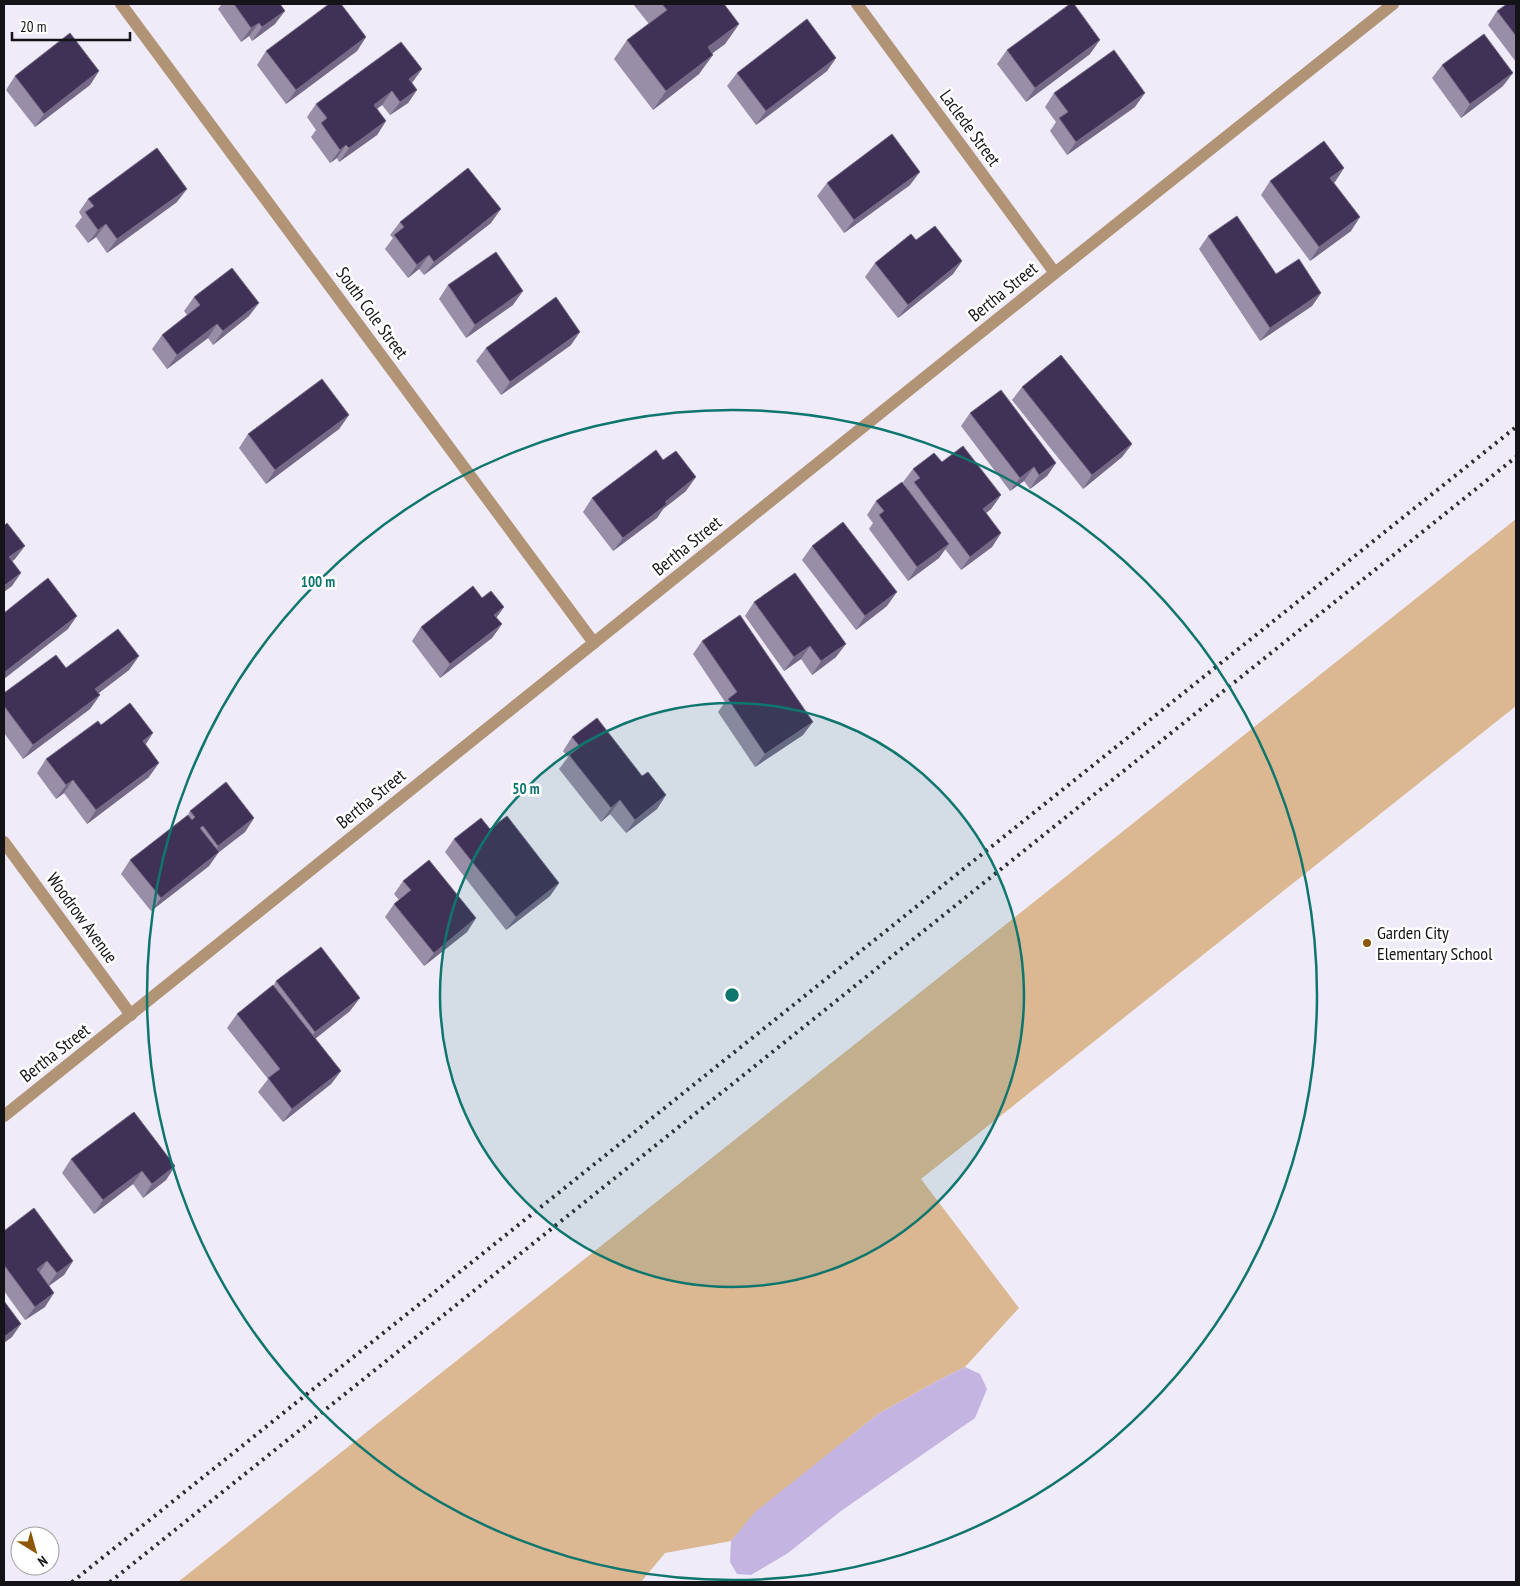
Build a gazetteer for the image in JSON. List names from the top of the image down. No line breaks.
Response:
{"streets":{"street":["Laclede Street","Bertha Street","South Cole Street","Woodrow Avenue"]},"crossings":[["Laclede Street","Bertha Street"],["Bertha Street","South Cole Street"],["Bertha Street","Woodrow Avenue"]],"places":["Garden City Elementary School"],"scale_bar":"20 m","north":"bottom right","rings":["100 m","50 m"]}
